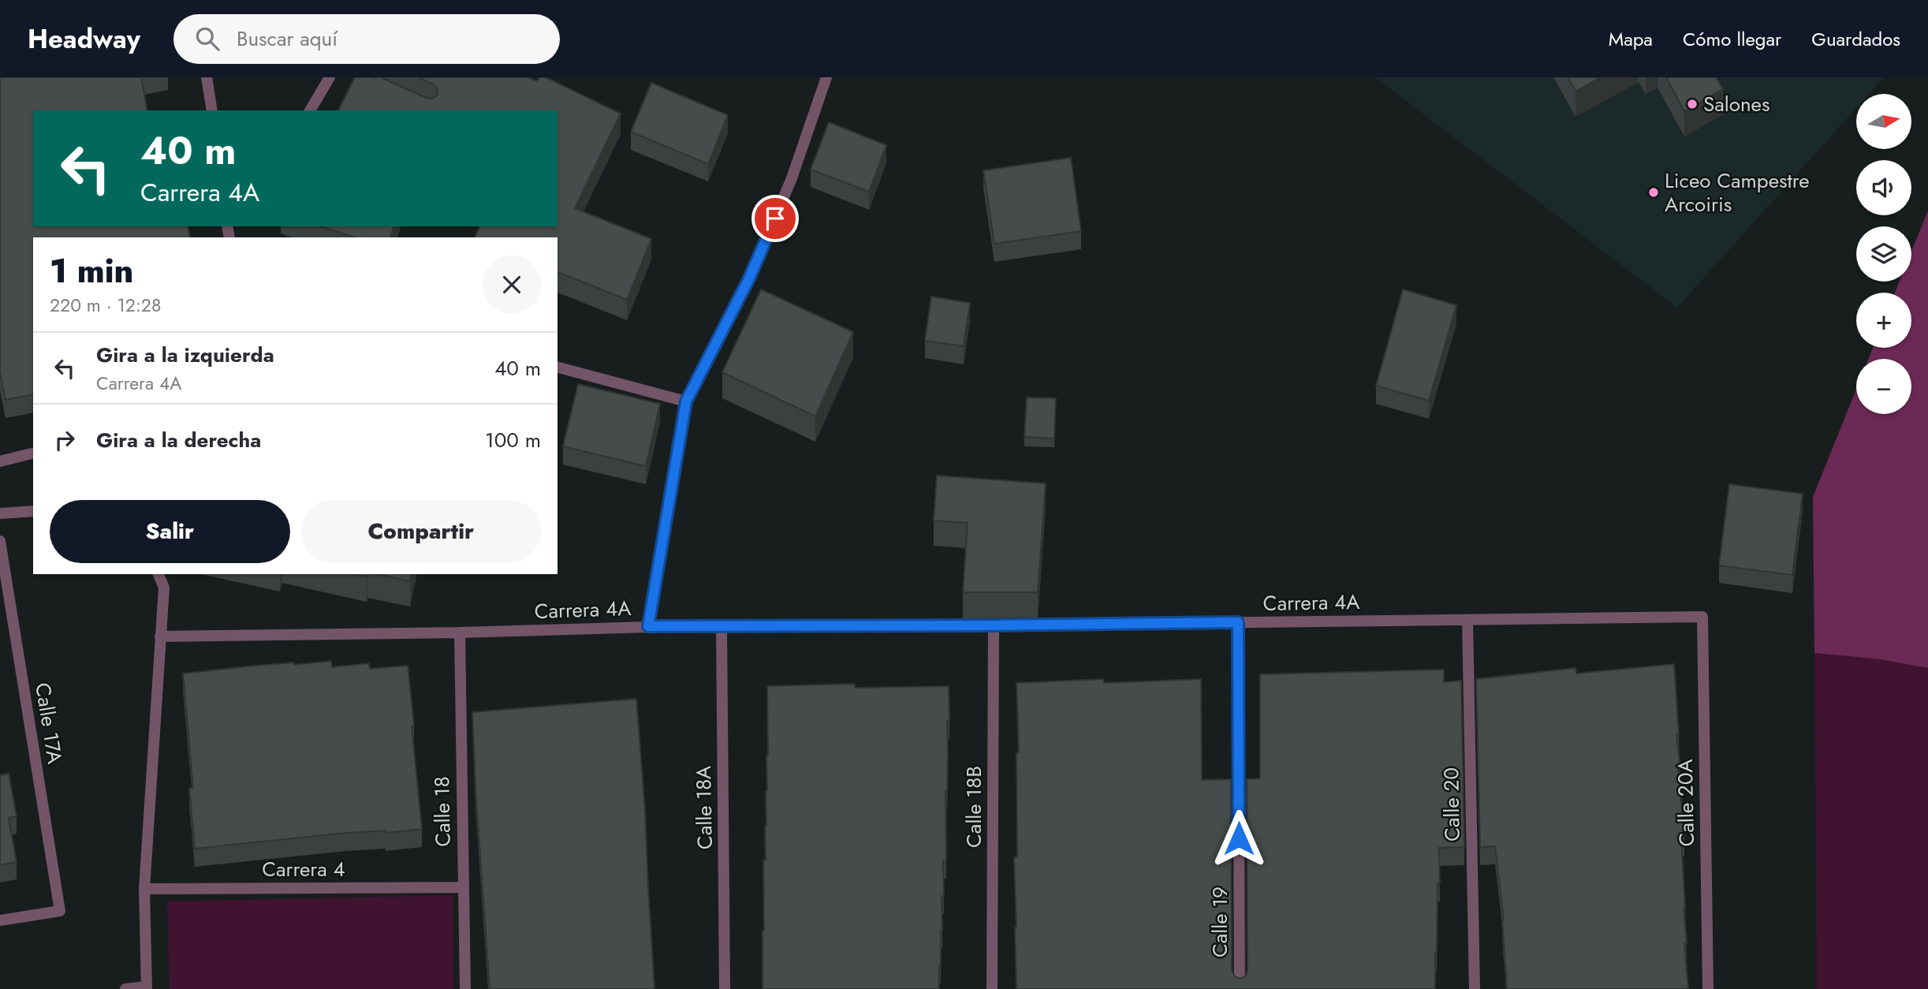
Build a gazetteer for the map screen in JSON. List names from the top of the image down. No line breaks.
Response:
{"streets":{"street":["Carrera 4A","Calle 17A","Calle 20A","Calle 20","Calle 18B","Calle 18A","Calle 18","Carrera 4","Calle 19"]},"crossings":[["Carrera 4A","Calle 20A"],["Carrera 4A","Calle 20"],["Carrera 4A","Calle 18B"],["Carrera 4A","Calle 18A"],["Carrera 4A","Calle 18"],["Carrera 4A","Calle 19"],["Calle 18","Carrera 4"]],"places":["Salones","Liceo Campestre Arcoiris"],"north":"right","page":{"header":"Headway","search":"Buscar aquí","nav":["Mapa","Cómo llegar","Guardados"],"map_buttons":["+","−"],"turn":["40 m","Carrera 4A"],"heading":["1 min","220 m · 12:28"],"list":[{"name":"Gira a la izquierda","note":"Carrera 4A","value":"40 m"},{"name":"Gira a la derecha","value":"100 m"}],"buttons":["Salir","Compartir"]}}
